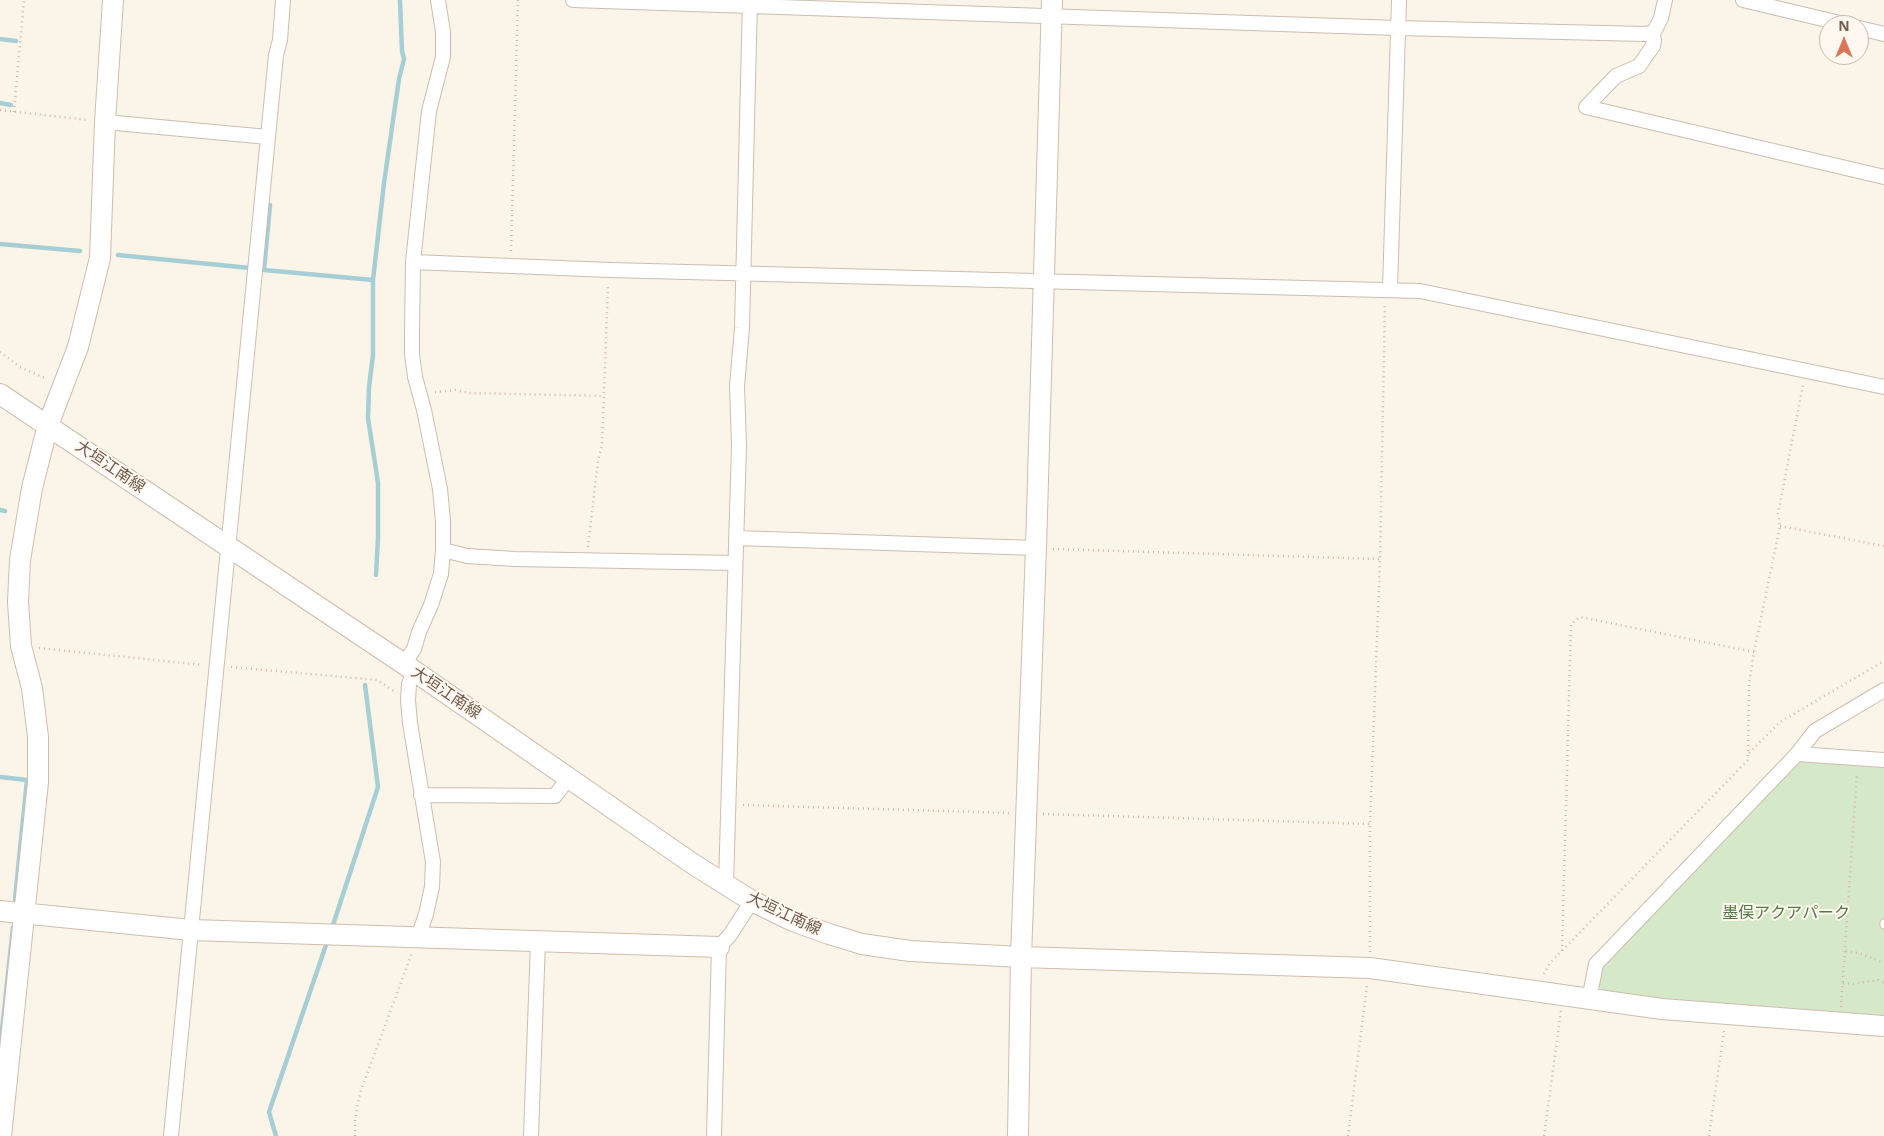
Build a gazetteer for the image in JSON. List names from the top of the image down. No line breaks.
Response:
{"streets":{"street":["大垣江南線"]},"parks":["墨俣アクアパーク"],"north":"top"}
